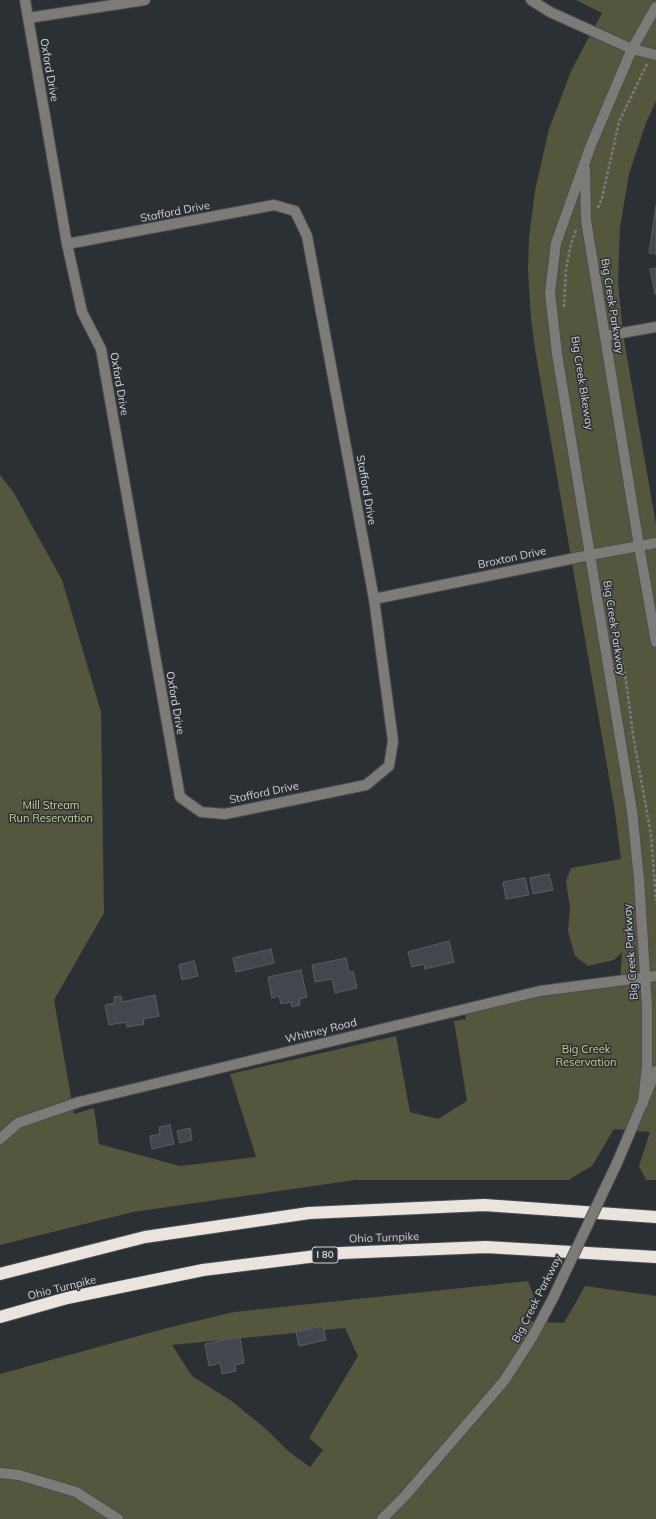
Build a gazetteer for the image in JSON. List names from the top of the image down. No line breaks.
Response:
{"streets":{"highway":["Ohio Turnpike","I 80"],"street":["Oxford Drive","Stafford Drive","Big Creek Parkway","Broxton Drive","Whitney Road"]},"crossings":[["Oxford Drive","Stafford Drive"],["Stafford Drive","Broxton Drive"],["Big Creek Parkway","Broxton Drive"],["Big Creek Parkway","Whitney Road"]],"parks":["Mill Stream Run Reservation","Big Creek Reservation"]}
